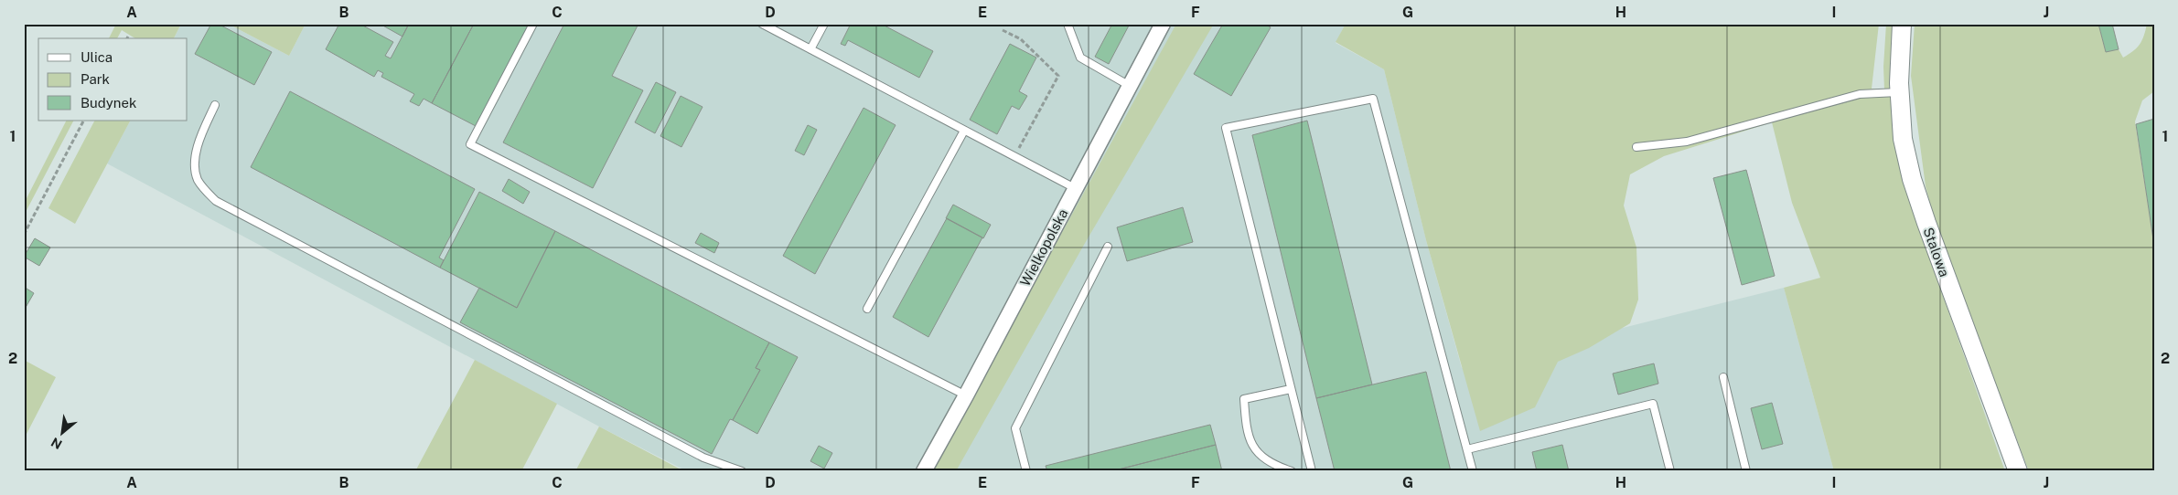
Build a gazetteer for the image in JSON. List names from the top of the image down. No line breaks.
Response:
{"streets":{"street":["Wielkopolska","Stalowa"]},"legend":["Ulica","Park","Budynek"],"north":"bottom left","grid":{"columns":["A","B","C","D","E","F","G","H","I","J"],"rows":["1","2"]}}
